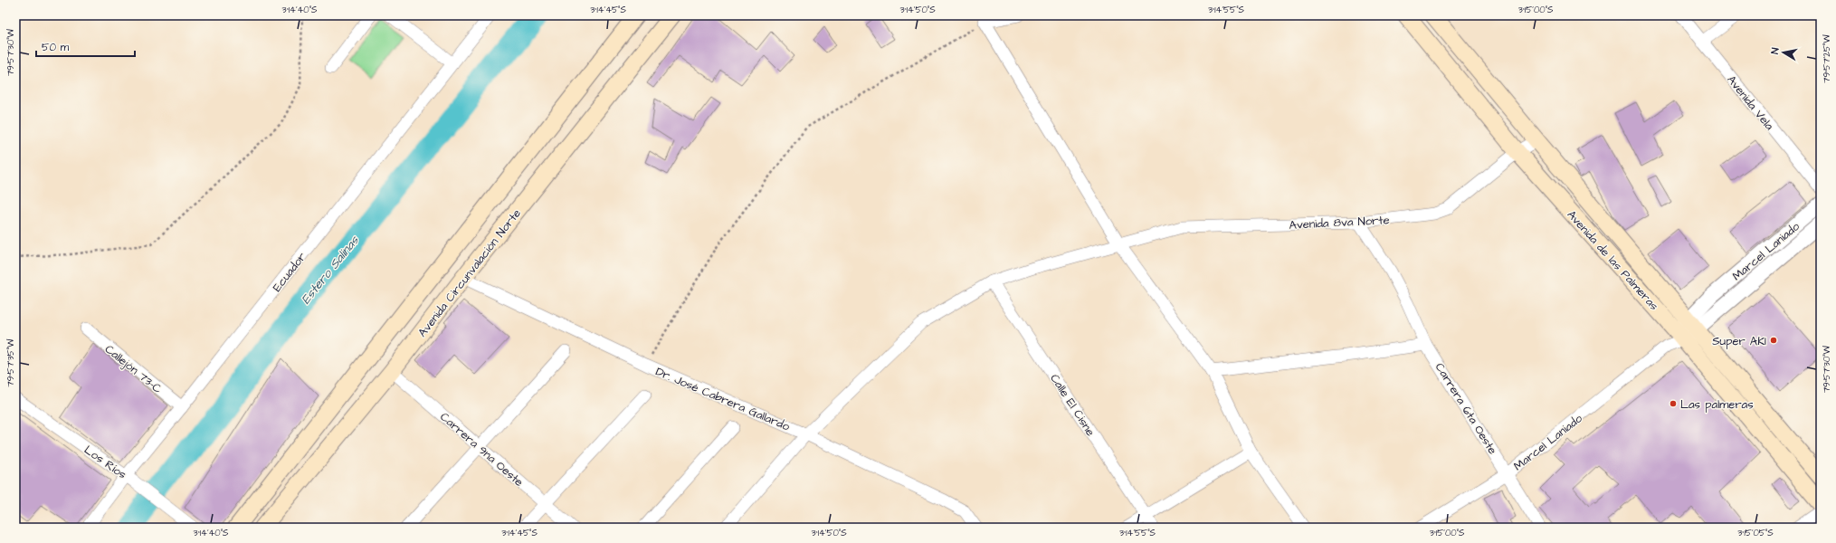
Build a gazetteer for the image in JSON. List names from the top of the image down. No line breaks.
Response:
{"streets":{"main road":["Avenida de las Palmeras","Avenida Circunvalación Norte"],"street":["Avenida Vela","Avenida 8va Norte","Marcel Laniado","Ecuador","Callejón 73-C","Dr. José Cabrera Gallardo","Calle El Cisne","Carrera 6ta Oeste","Carrera 9na Oeste","Los Ríos"]},"crossings":[["Avenida 8va Norte","Avenida de las Palmeras"],["Avenida 8va Norte","Dr. José Cabrera Gallardo"],["Avenida 8va Norte","Calle El Cisne"],["Avenida 8va Norte","Carrera 6ta Oeste"],["Marcel Laniado","Avenida de las Palmeras"],["Marcel Laniado","Carrera 6ta Oeste"],["Ecuador","Callejón 73-C"],["Ecuador","Los Ríos"],["Avenida Circunvalación Norte","Dr. José Cabrera Gallardo"],["Avenida Circunvalación Norte","Carrera 9na Oeste"]],"water":["Estero Salinas"],"places":["Super AKI","Las palmeras"],"scale_bar":"50 m","north":"left","coordinates":["3°14'40\"S","3°14'45\"S","3°14'50\"S","3°14'55\"S","3°15'00\"S","79°57'30\"W","79°57'25\"W","79°57'35\"W","3°15'05\"S"]}
